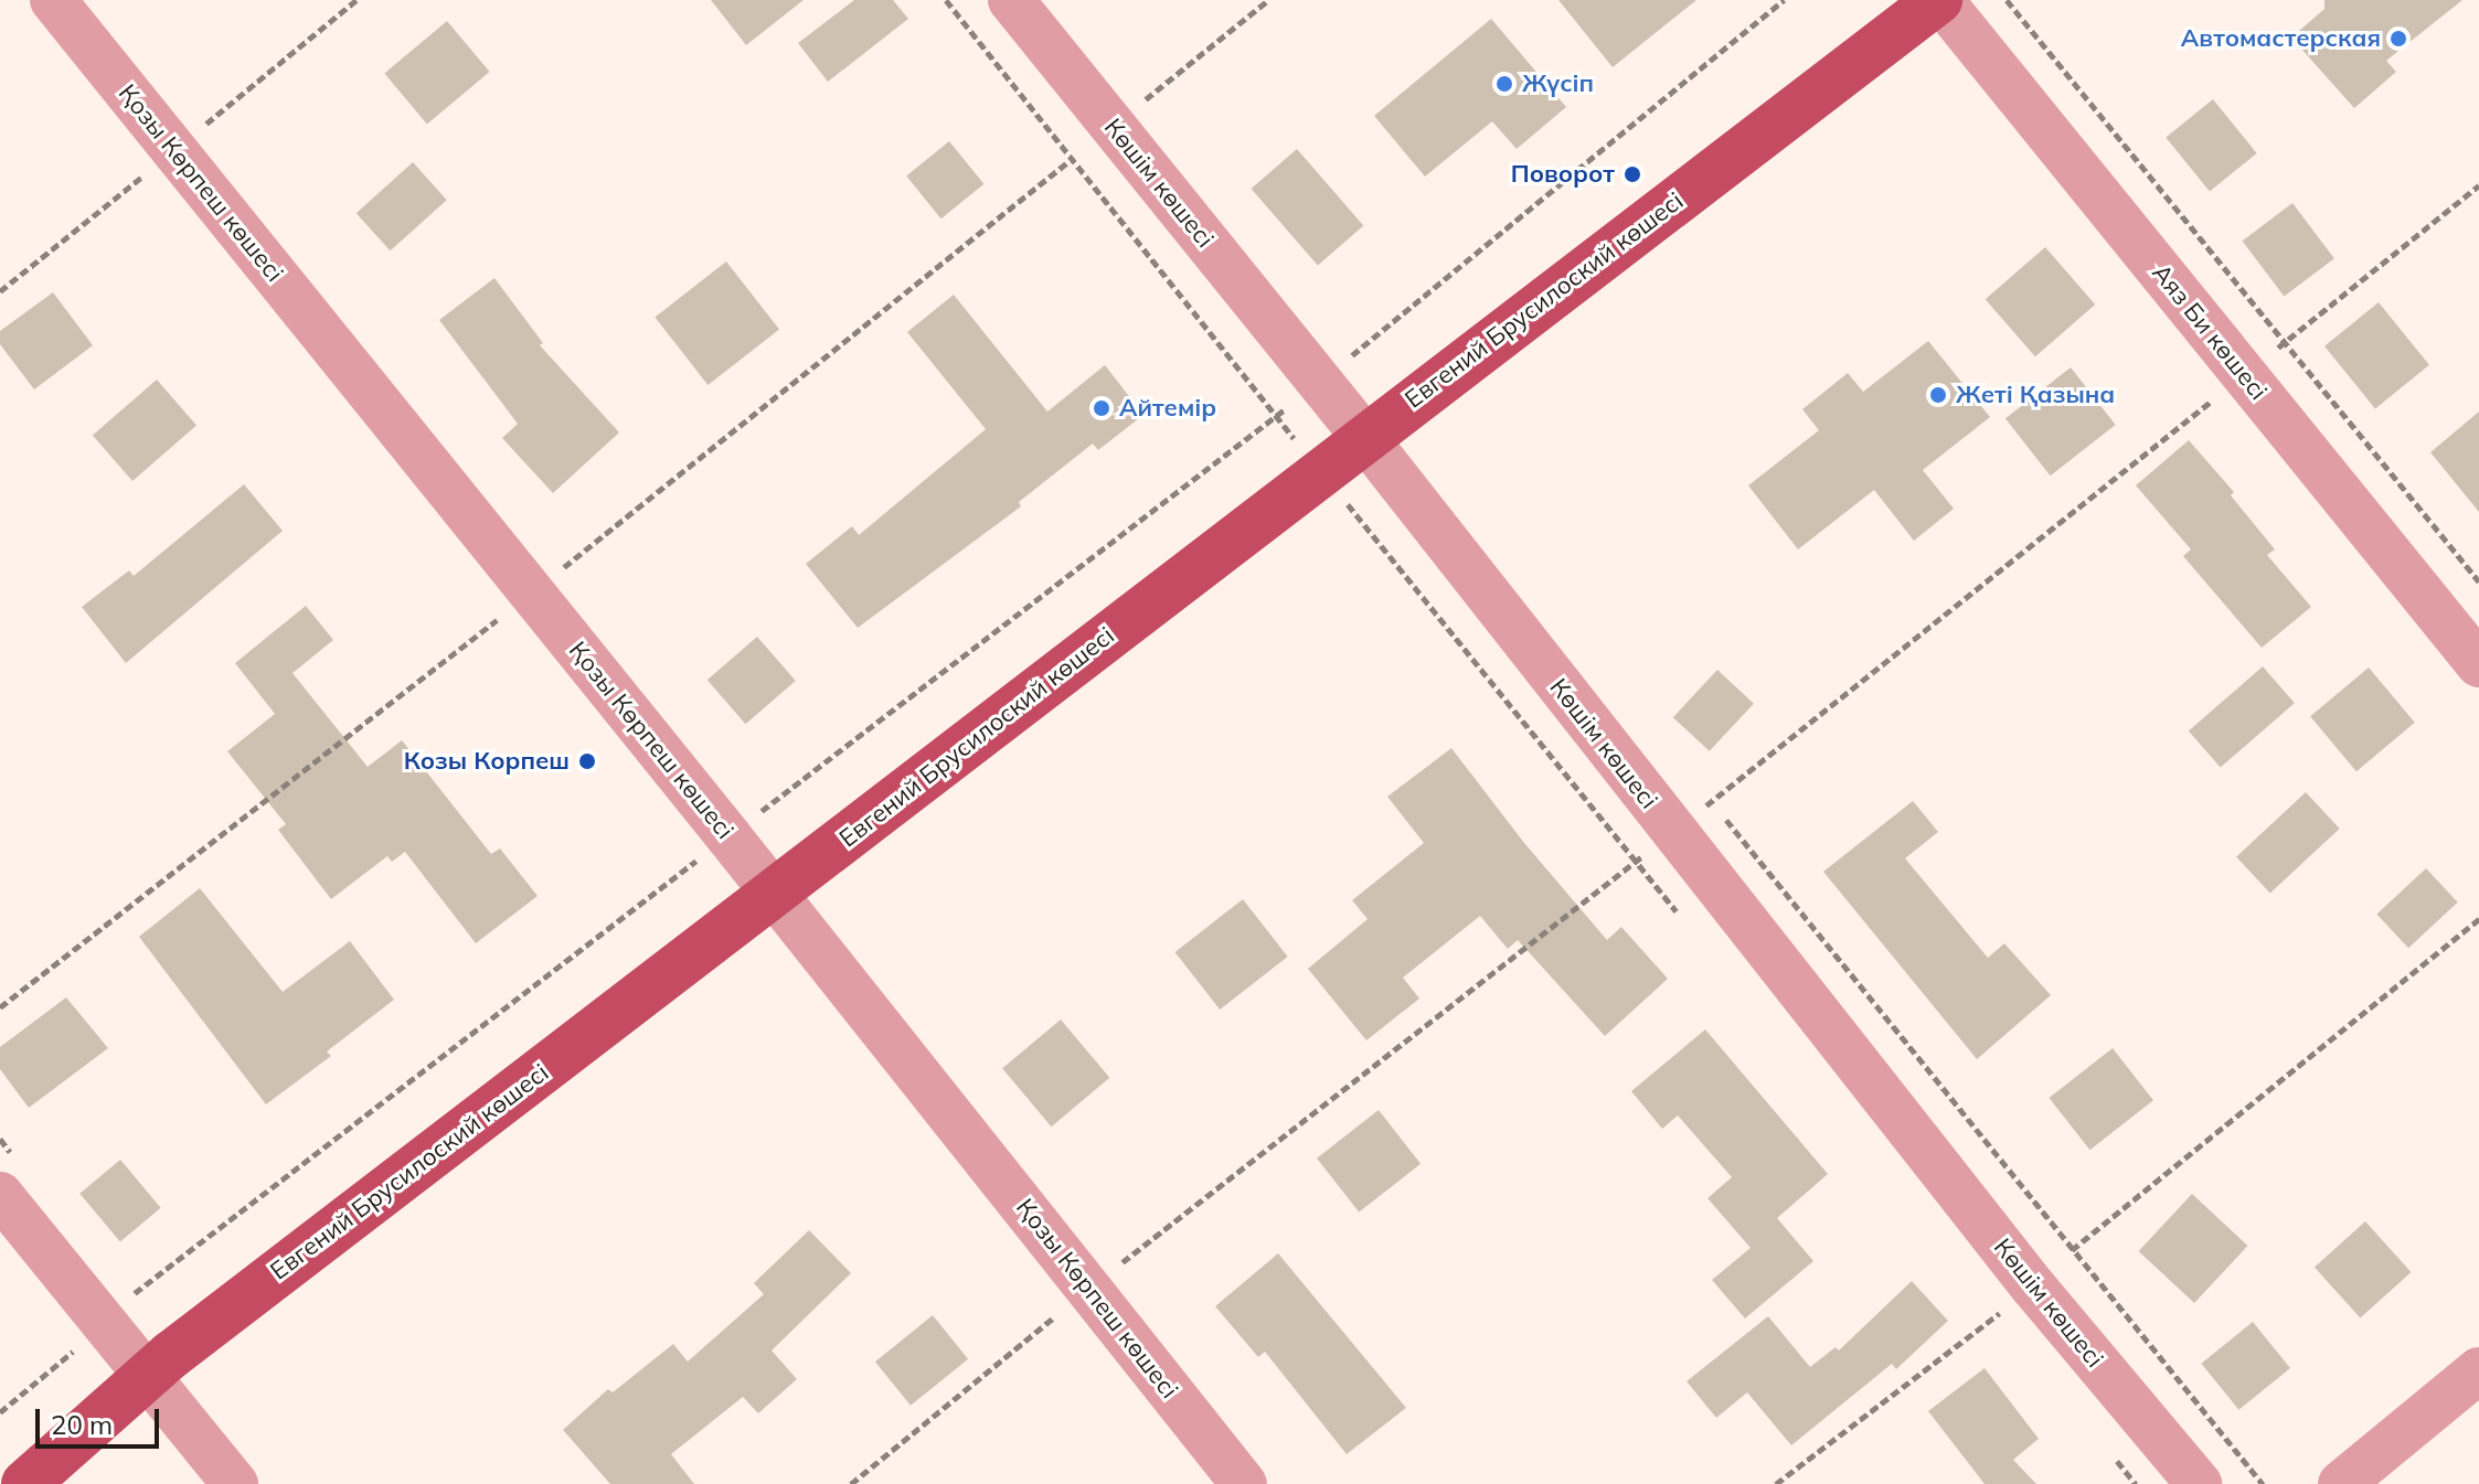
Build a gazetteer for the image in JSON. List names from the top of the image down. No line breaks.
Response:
{"streets":{"main road":["Евгений Брусилоский көшесі"],"street":["Қозы Көрпеш көшесі","Көшім көшесі","Аяз Би көшесі"]},"crossings":[["Қозы Көрпеш көшесі","Евгений Брусилоский көшесі"],["Көшім көшесі","Евгений Брусилоский көшесі"],["Евгений Брусилоский көшесі","Аяз Би көшесі"]],"places":["Автомастерская","Жүсіп","Поворот","Жеті Қазына","Айтемір","Козы Корпеш"],"scale_bar":"20 m"}
